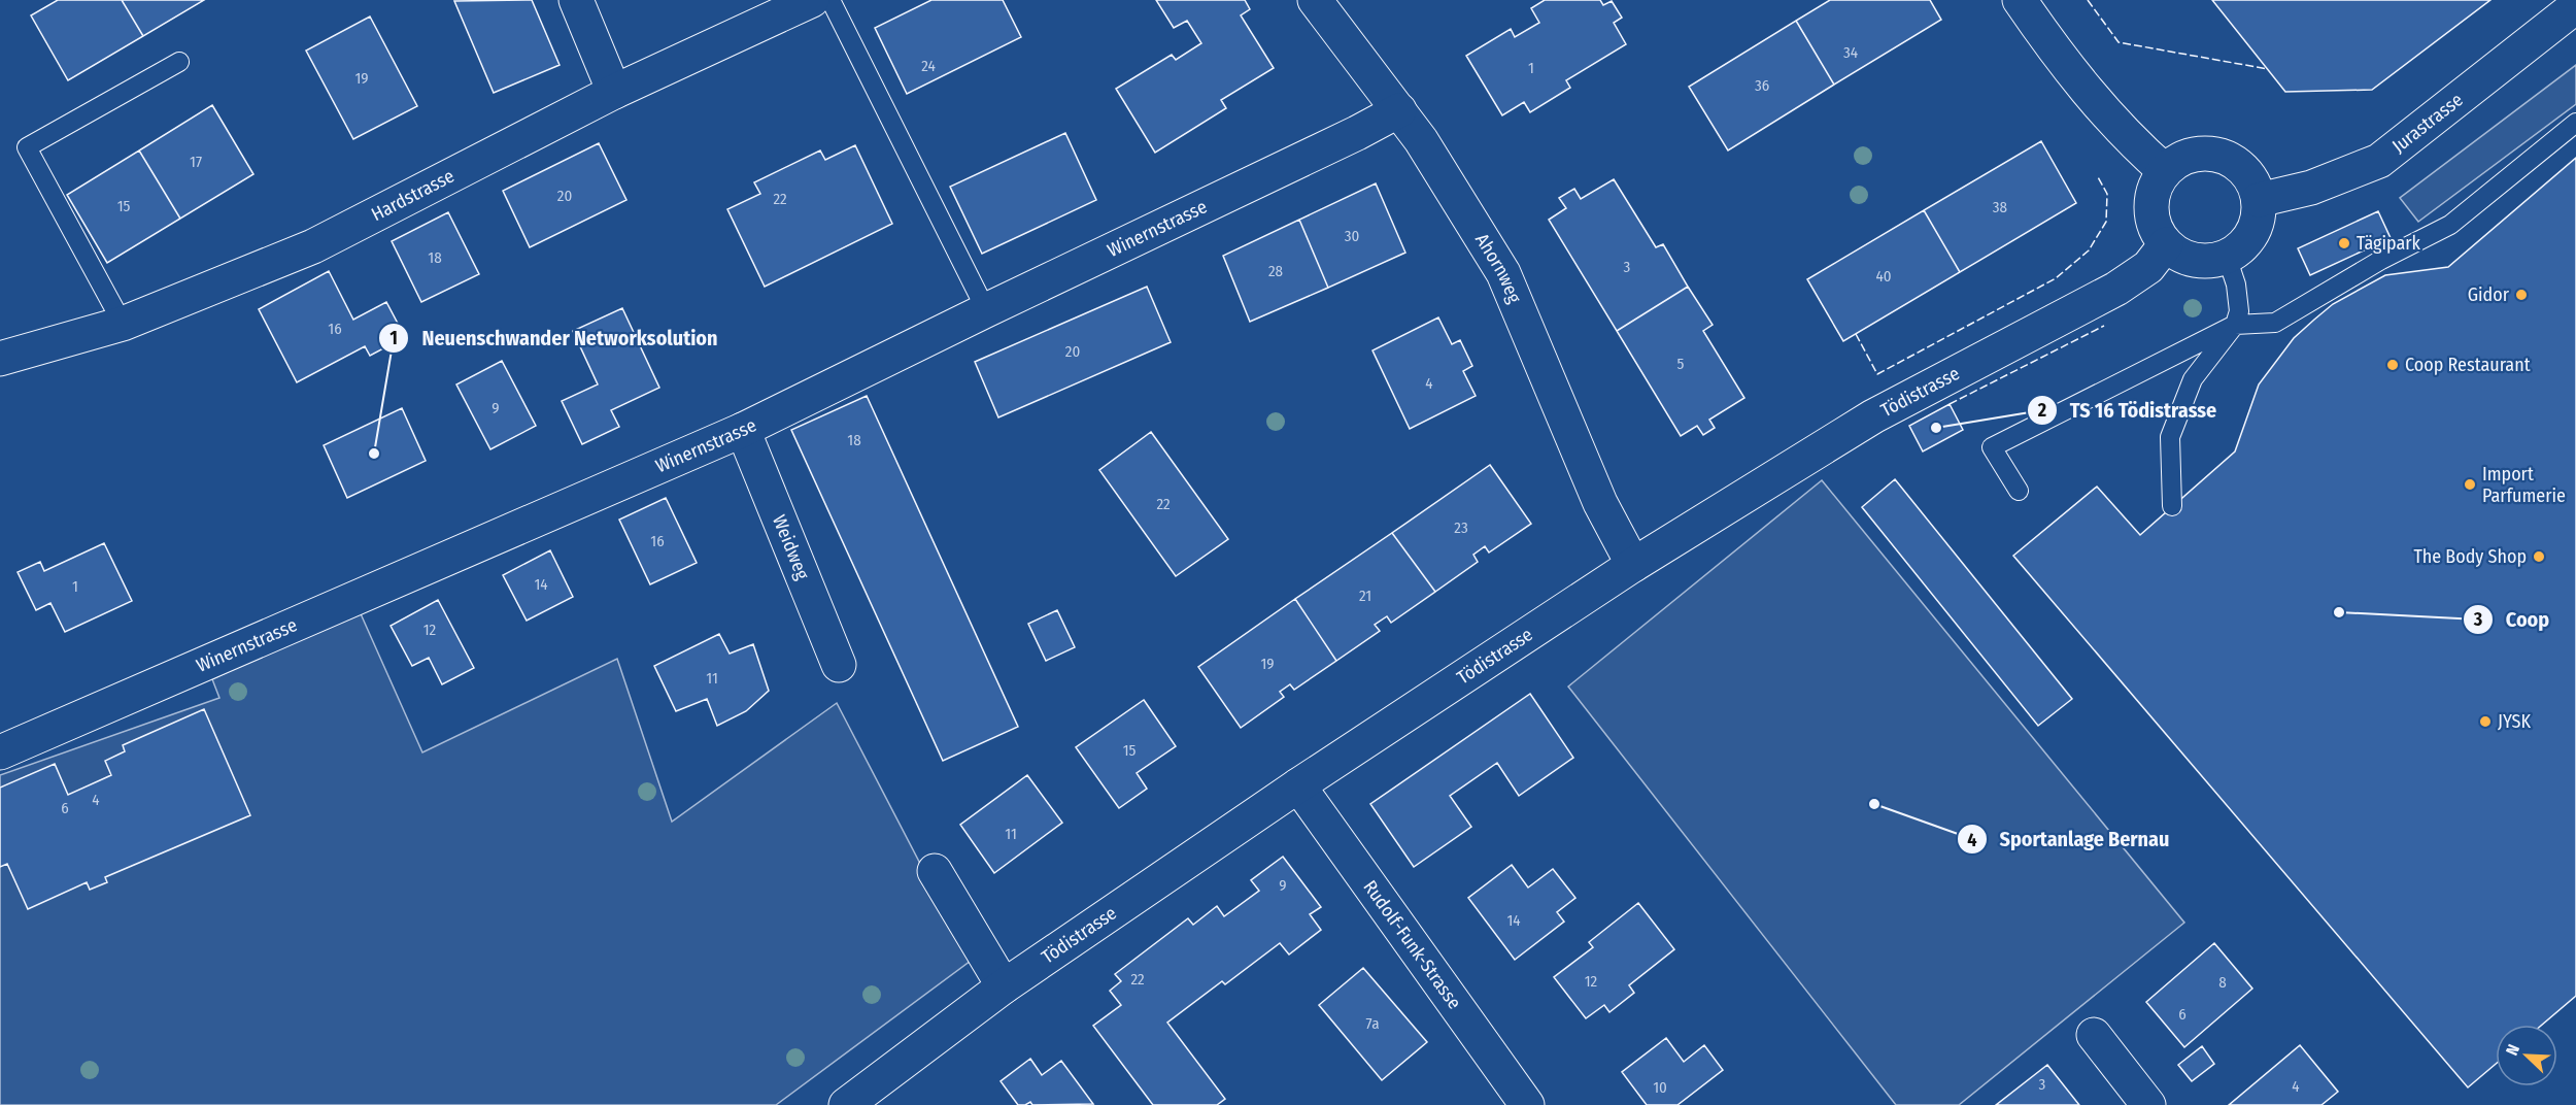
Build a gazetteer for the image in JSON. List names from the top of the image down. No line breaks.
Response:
{"streets":{"street":["Jurastrasse","Hardstrasse","Winernstrasse","Ahornweg","Tödistrasse","Weidweg","Rudolf-Funk-Strasse"]},"crossings":[["Jurastrasse","Tödistrasse"],["Winernstrasse","Ahornweg"],["Winernstrasse","Weidweg"],["Ahornweg","Tödistrasse"],["Tödistrasse","Rudolf-Funk-Strasse"]],"places":["Tägipark","Gidor","Coop Restaurant","TS 16 Tödistrasse","Neuenschwander Networksolution","Import Parfumerie","The Body Shop","Coop","JYSK","Sportanlage Bernau"],"house_numbers":["34","24","1","19","36","17","20","22","15","38","30","18","3","28","40","16","20","5","4","9","18","22","23","16","14","1","21","12","19","11","15","4","6","11","9","14","22","12","8","6","7a","3","4","10"],"north":"top left"}
